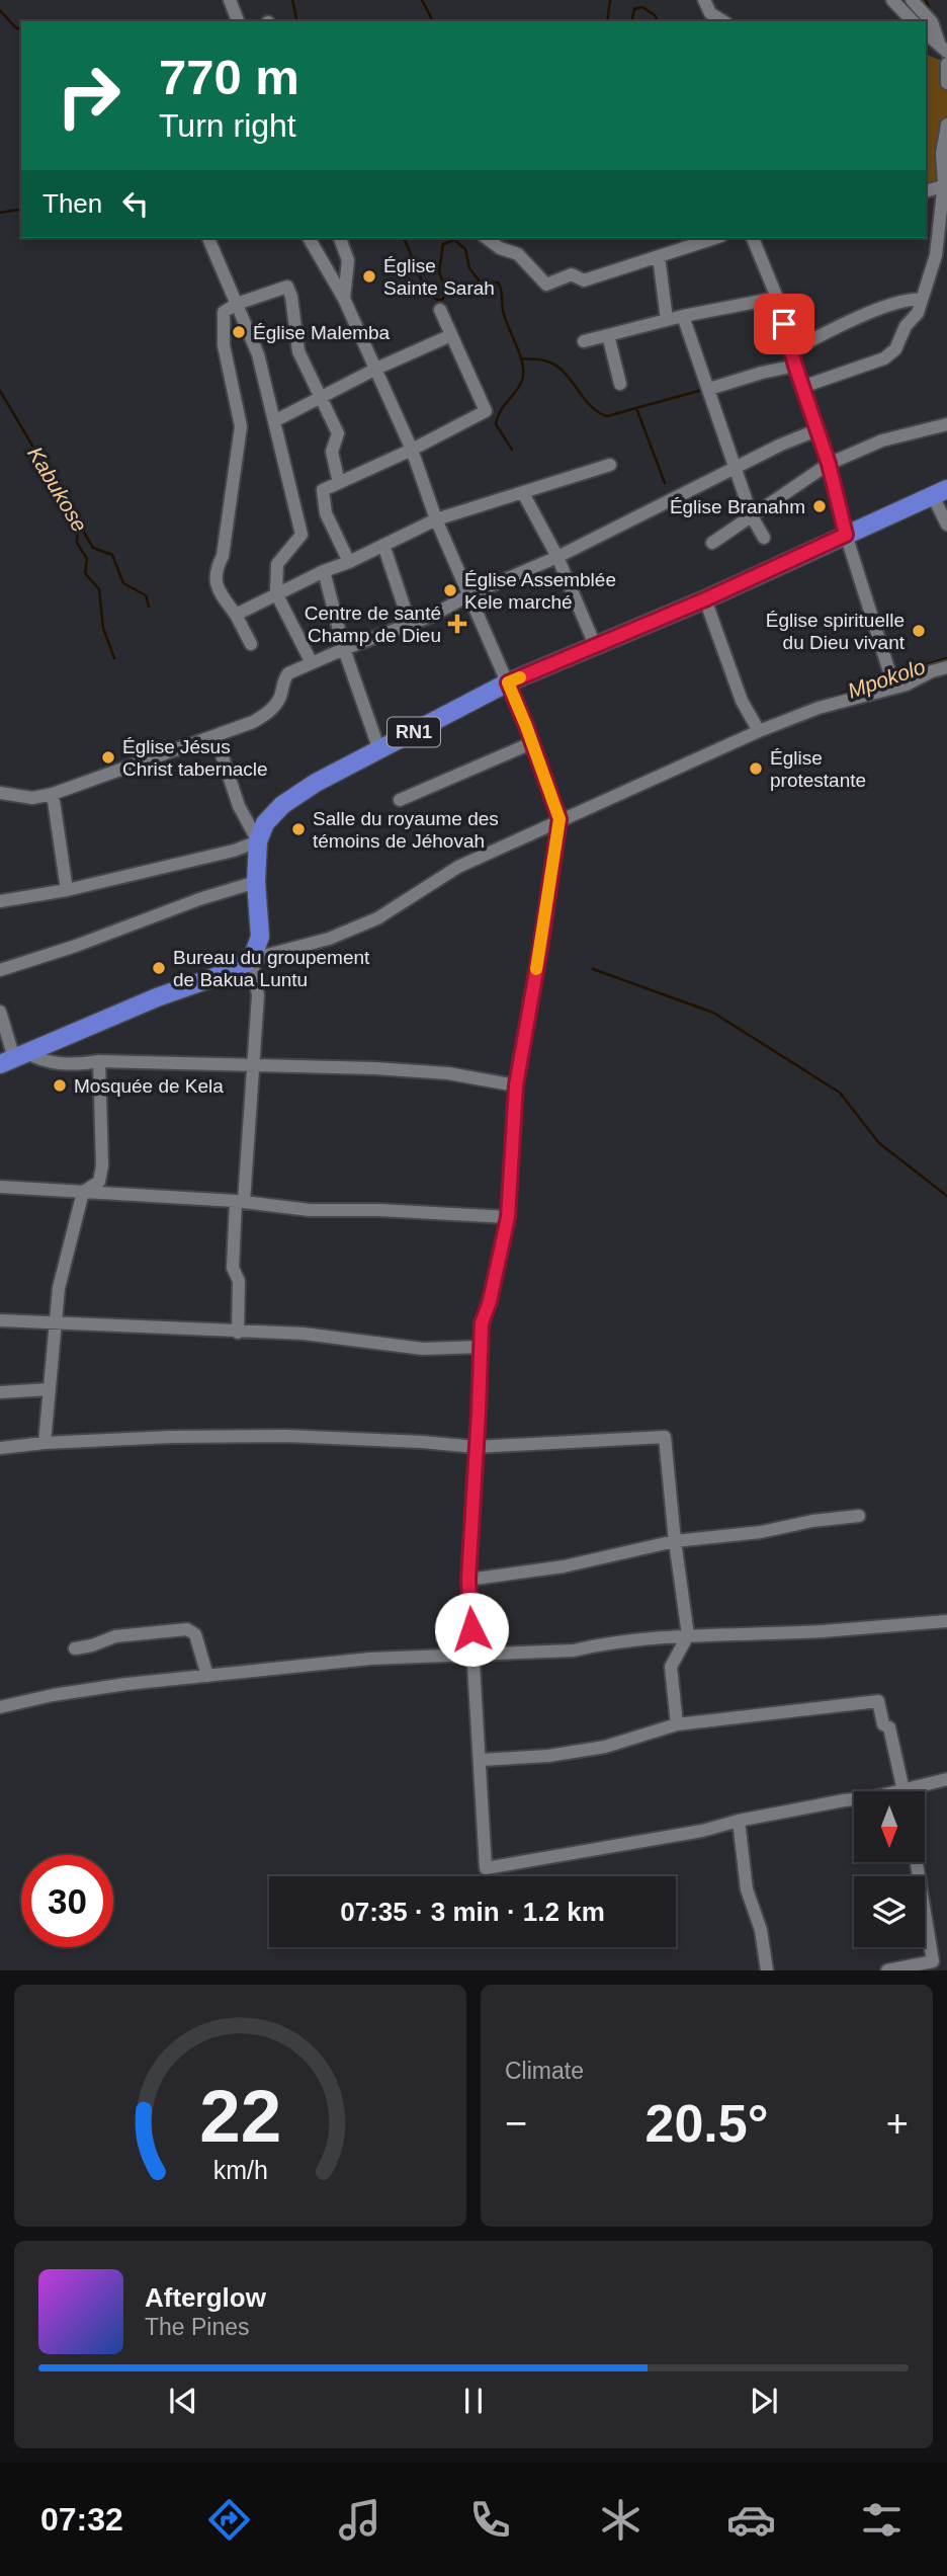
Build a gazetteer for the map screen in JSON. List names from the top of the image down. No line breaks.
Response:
{"streets":{"highway":["RN1"]},"water":["Kabukose","Mpokolo"],"places":{"other":["Église Sainte Sarah","Église Malemba","Église Branahm","Église Assemblée Kele marché","Église spirituelle du Dieu vivant","Église Jésus Christ tabernacle","Église protestante","Salle du royaume des témoins de Jéhovah","Bureau du groupement de Bakua Luntu","Mosquée de Kela"],"health":["Centre de santé Champ de Dieu"]},"north":"bottom","page":{"turn":["770 m","Turn right"],"then":"Then","limit":"30","trip":"07:35 · 3 min · 1.2 km","tile":"Climate","heat":["−","20.5°","+"],"song":["Afterglow","The Pines"],"tabs":"07:32","gauge":["22","km/h"]}}
